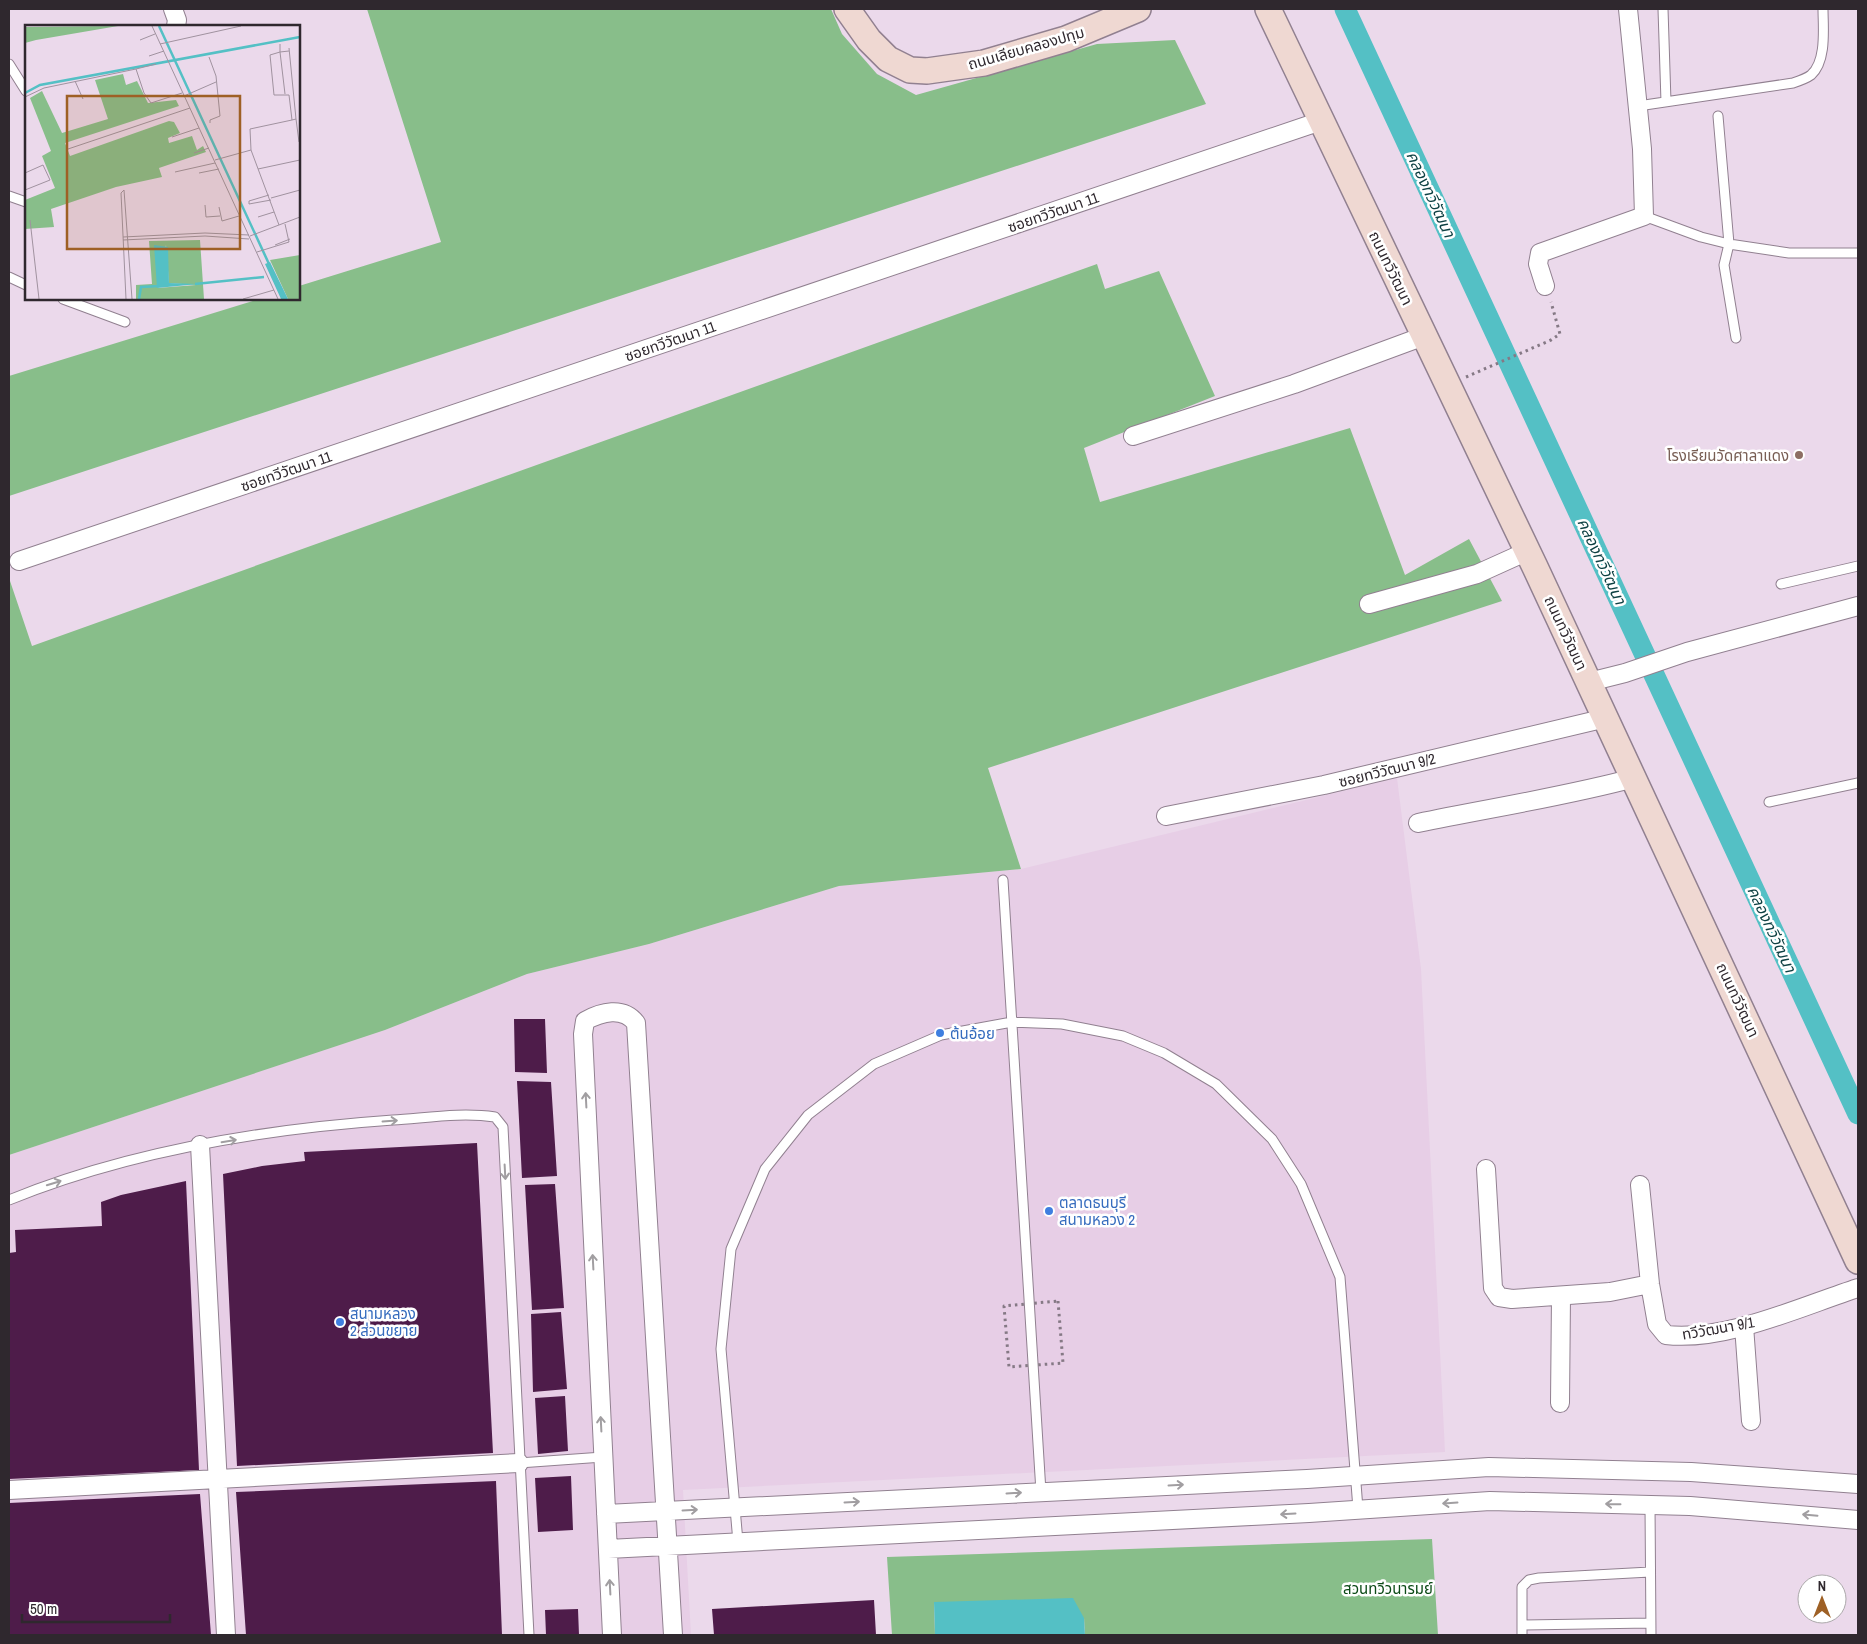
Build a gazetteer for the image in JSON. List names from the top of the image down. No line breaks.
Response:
{"streets":{"main road":["ถนนเลียบคลองปทุม","ถนนทวีวัฒนา"],"street":["ซอยทวีวัฒนา 11","ซอยทวีวัฒนา 9/2","ทวีวัฒนา 9/1"]},"crossings":[["ซอยทวีวัฒนา 11","ถนนทวีวัฒนา"],["ถนนทวีวัฒนา","ซอยทวีวัฒนา 9/2"]],"water":["คลองทวีวัฒนา"],"parks":["สวนทวีวนารมย์"],"places":["โรงเรียนวัดศาลาแดง","ต้นอ้อย","ตลาดธนบุรี สนามหลวง 2","สนามหลวง 2 ส่วนขยาย"],"scale_bar":"50 m","north":"top"}
